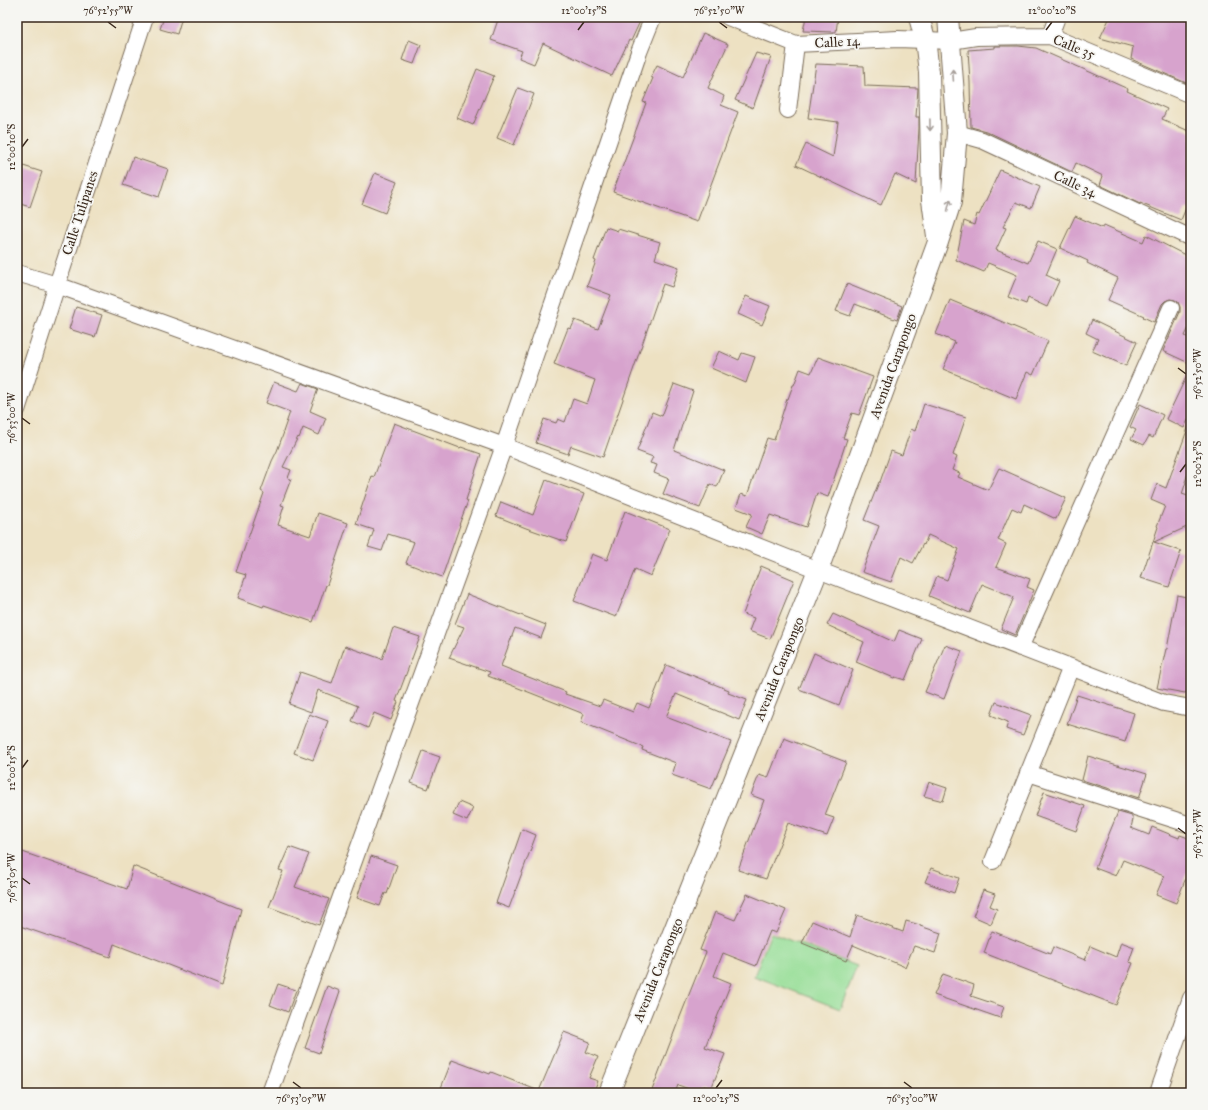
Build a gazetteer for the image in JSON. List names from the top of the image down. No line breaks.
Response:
{"streets":{"street":["Calle 14","Calle 35","Calle 34","Calle Tulipanes","Avenida Carapongo"]},"crossings":[["Calle 14","Calle 35"],["Calle 14","Avenida Carapongo"],["Calle 35","Avenida Carapongo"],["Calle 34","Avenida Carapongo"]],"coordinates":["76°52'55\"W","12°00'15\"S","76°52'50\"W","12°00'20\"S","12°00'10\"S","76°53'00\"W","12°00'25\"S","76°53'05\"W"]}
